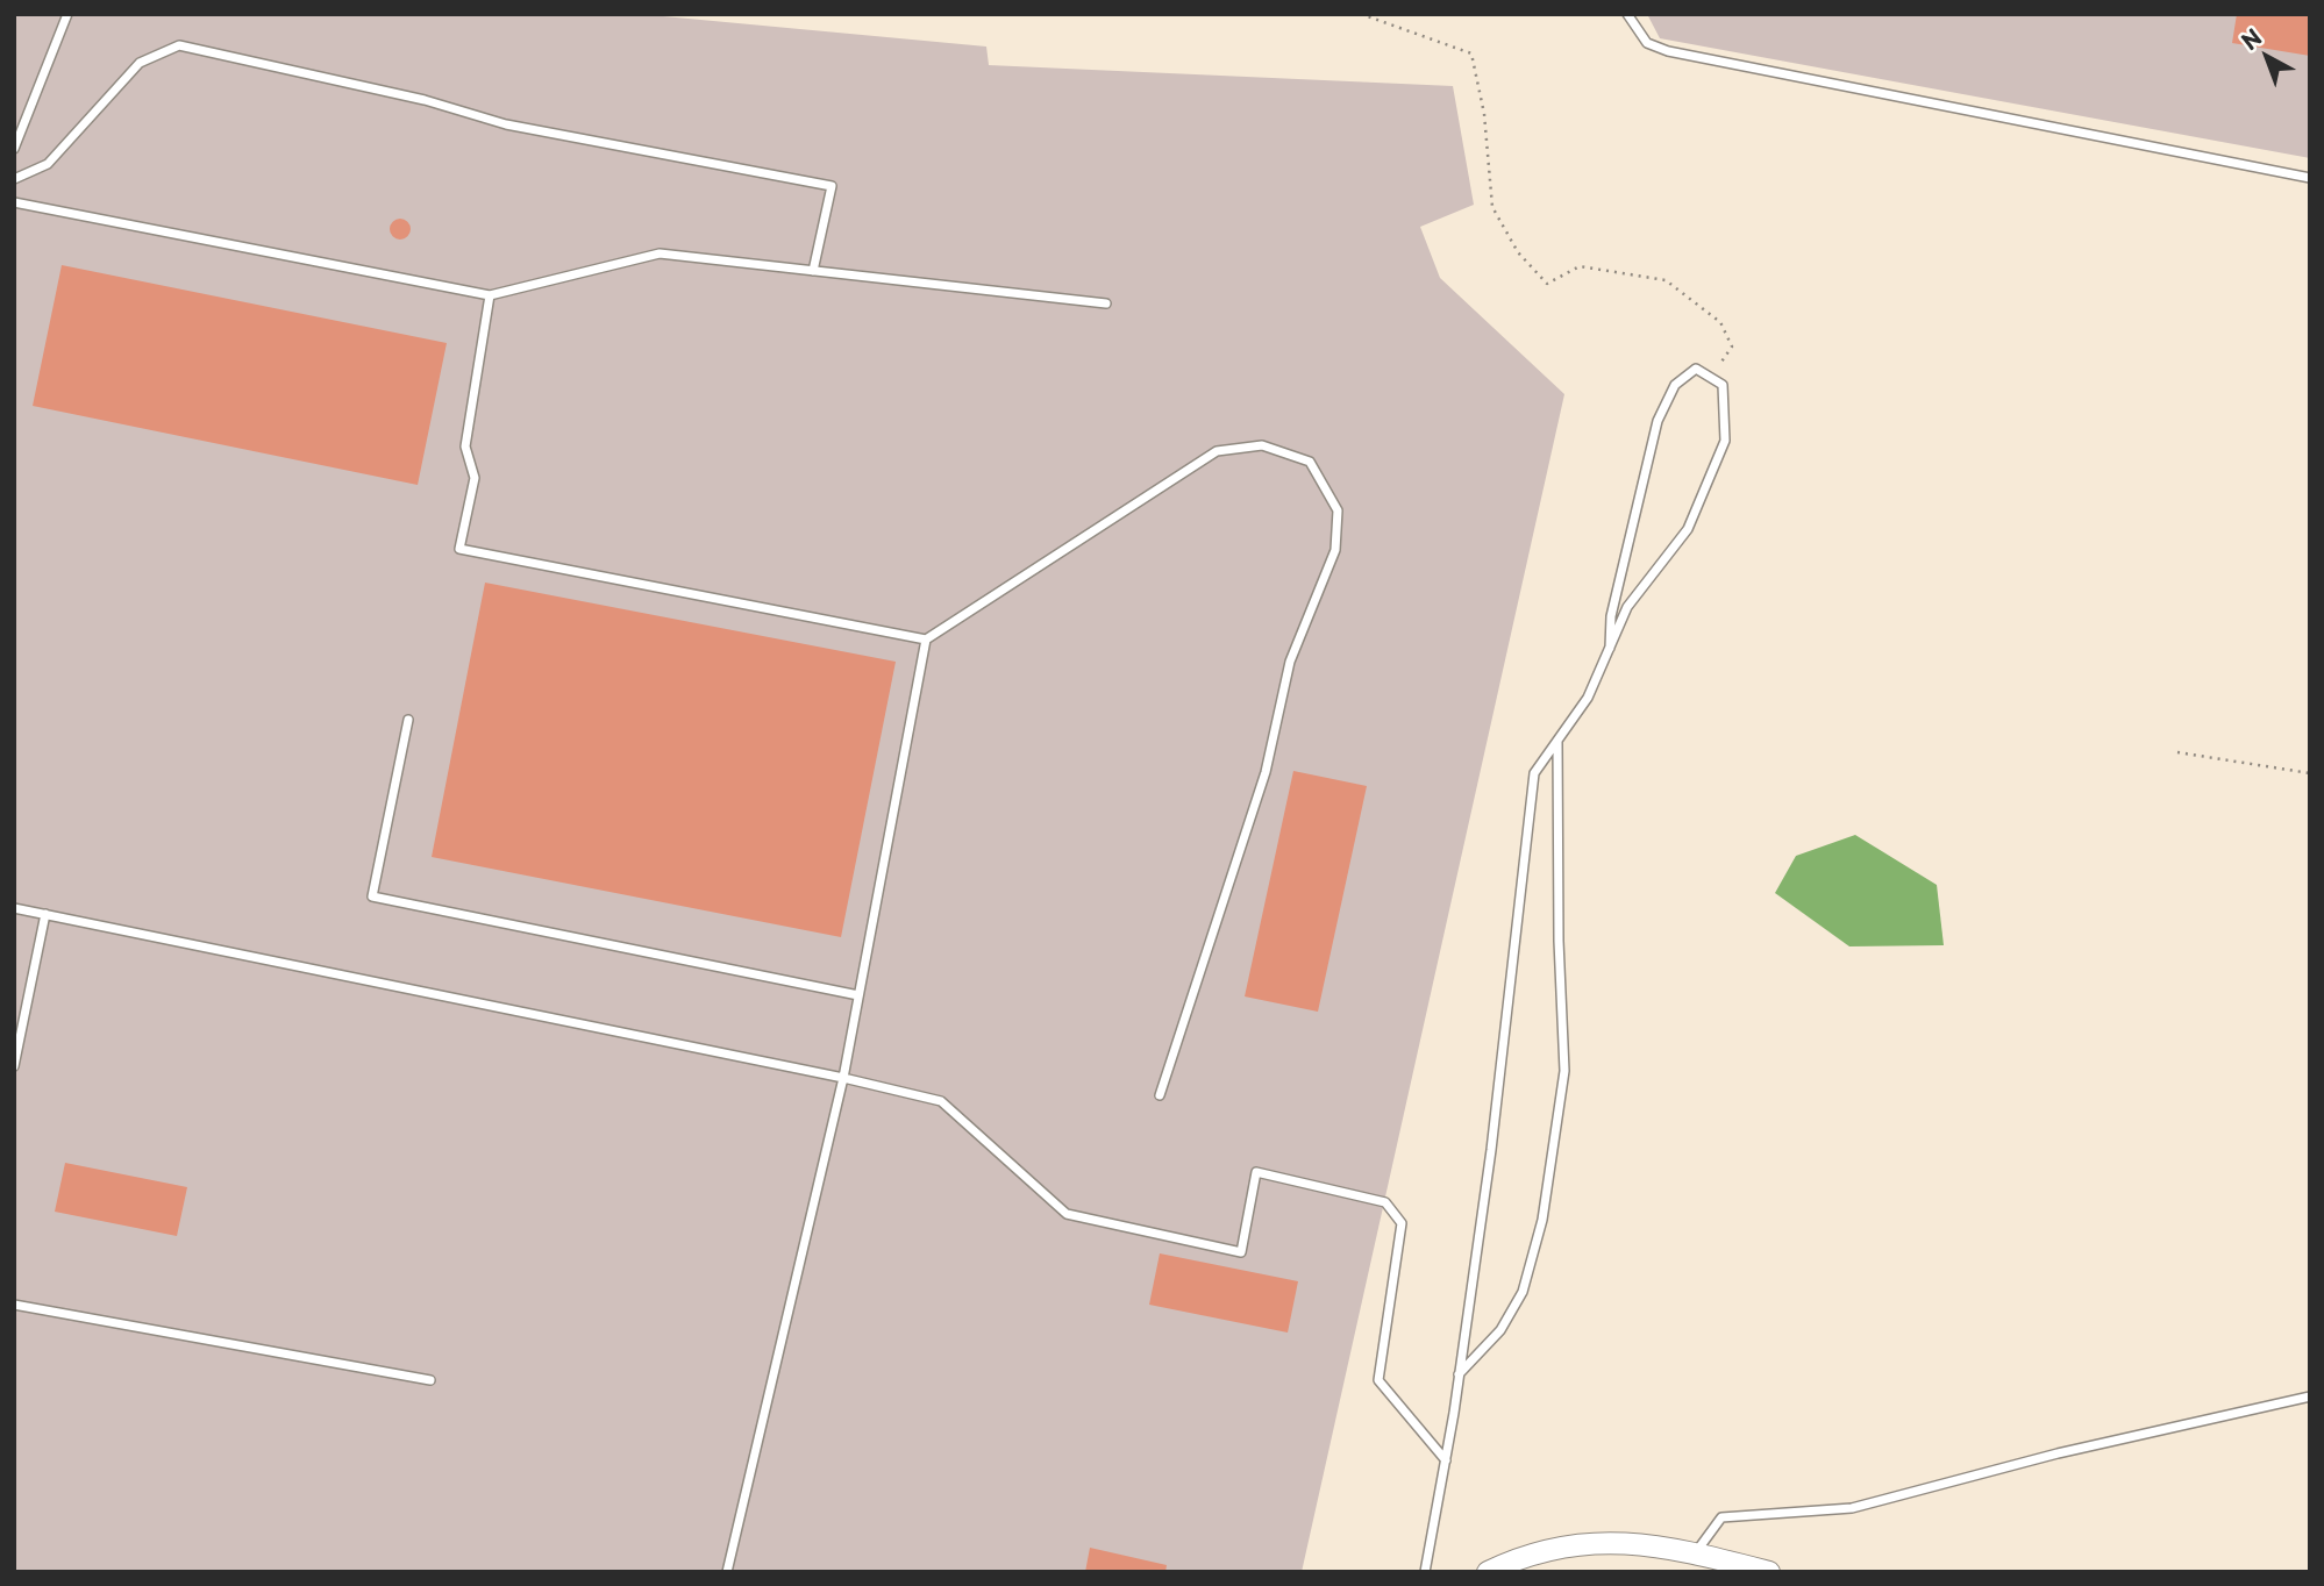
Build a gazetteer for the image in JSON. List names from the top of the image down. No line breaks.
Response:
{"north":"top left"}
